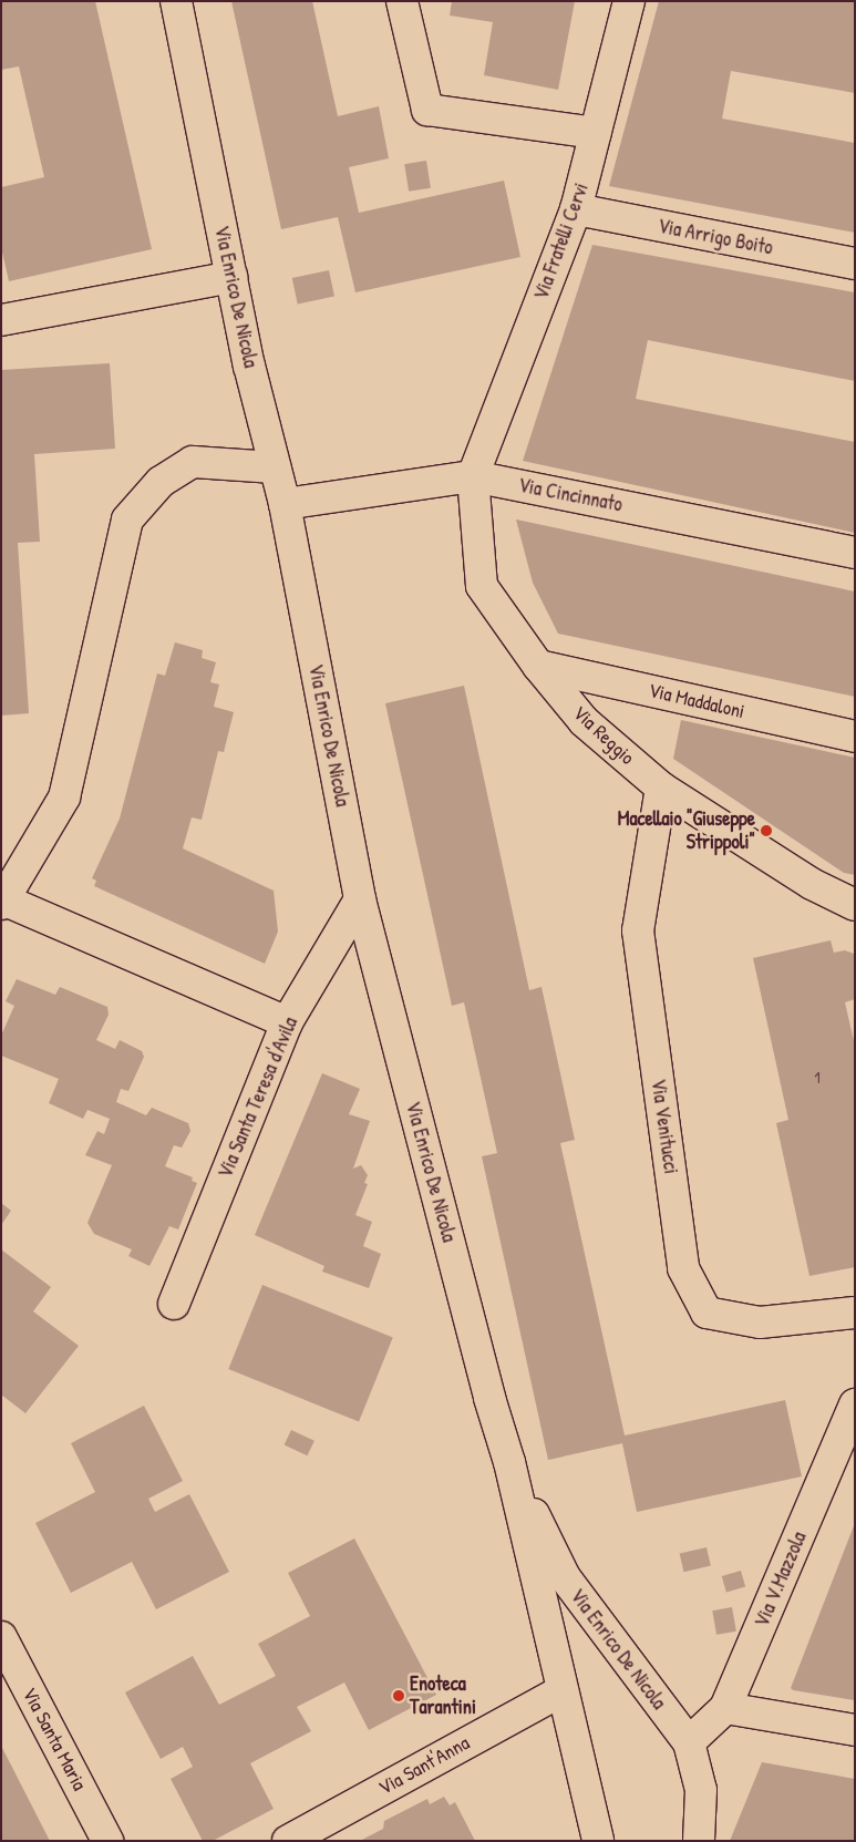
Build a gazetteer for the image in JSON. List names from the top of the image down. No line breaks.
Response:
{"streets":{"street":["Via Arrigo Boito","Via Fratelli Cervi","Via Enrico De Nicola","Via Cincinnato","Via Maddaloni","Via Reggio","Via Santa Teresa d'Avila","Via Venitucci","Via V.Mazzola","Via Santa Maria","Via Sant'Anna"]},"crossings":[["Via Arrigo Boito","Via Fratelli Cervi"],["Via Fratelli Cervi","Via Cincinnato"],["Via Fratelli Cervi","Via Reggio"],["Via Enrico De Nicola","Via Cincinnato"],["Via Enrico De Nicola","Via Santa Teresa d'Avila"],["Via Enrico De Nicola","Via V.Mazzola"],["Via Enrico De Nicola","Via Sant'Anna"],["Via Cincinnato","Via Reggio"],["Via Maddaloni","Via Reggio"],["Via Reggio","Via Venitucci"]],"places":["Macellaio \"Giuseppe Strippoli\"","Enoteca Tarantini"],"house_numbers":["1"]}
